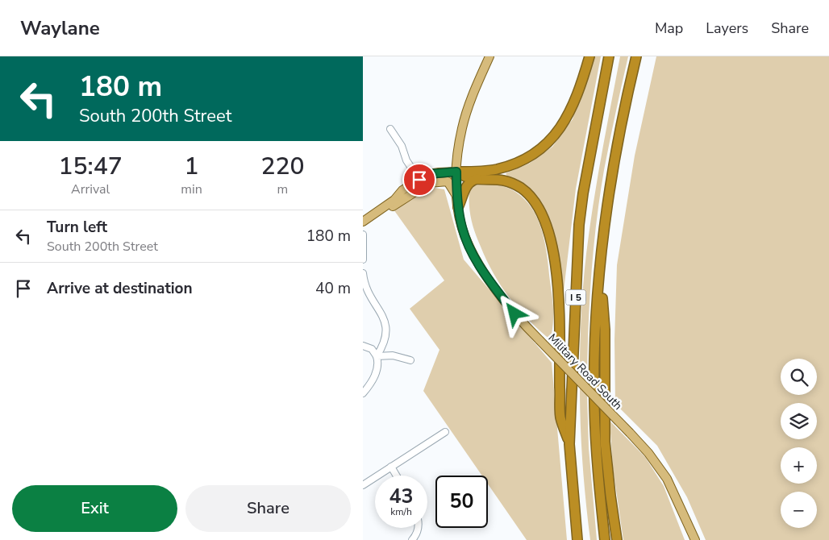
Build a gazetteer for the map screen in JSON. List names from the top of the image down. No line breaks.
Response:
{"streets":{"highway":["I 5"],"main road":["Military Road South"]},"page":{"header":"Waylane","nav":["Map","Layers","Share"],"turn":["180 m","South 200th Street"],"eta":["15:47","Arrival","1","min","220","m"],"list":[{"name":"Turn left","note":"South 200th Street","value":"180 m"},{"name":"Arrive at destination","value":"40 m"}],"map_buttons":["+","−"],"speed":"43 km/h","limit":"50","buttons":["Exit","Share"]}}
